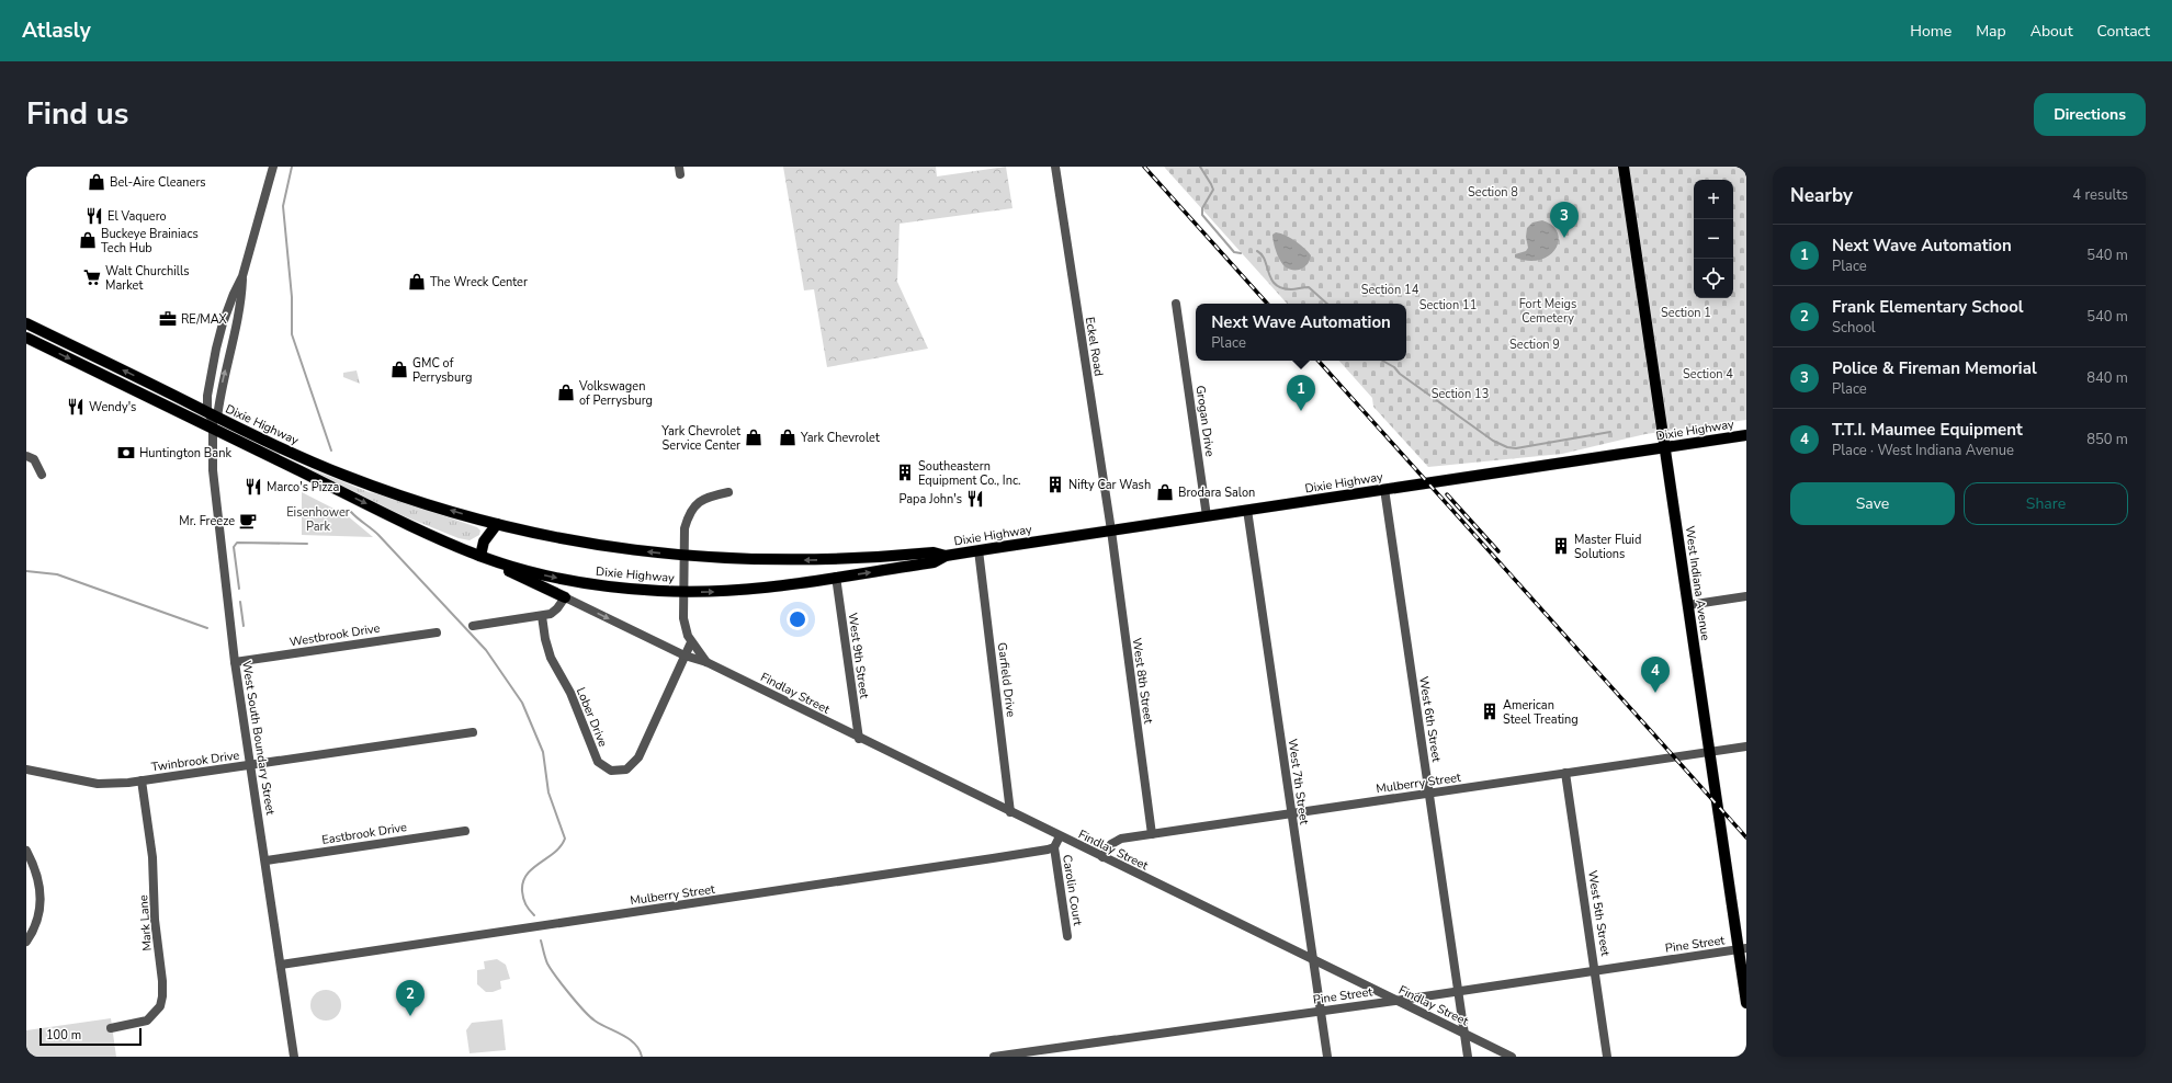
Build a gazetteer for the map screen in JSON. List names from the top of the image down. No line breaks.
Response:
{"streets":{"main road":["Dixie Highway","West Indiana Avenue"],"street":["Eckel Road","Grogan Drive","Westbrook Drive","West 9th Street","Garfield Drive","West 8th Street","Findlay Street","Lober Drive","West 6th Street","West South Boundary Street","Twinbrook Drive","West 7th Street","Mulberry Street","Eastbrook Drive","Carolin Court","West 5th Street","Mark Lane","Pine Street"]},"crossings":[["Eckel Road","Dixie Highway"],["Eckel Road","West 8th Street"],["Grogan Drive","Dixie Highway"],["Dixie Highway","West Indiana Avenue"],["Dixie Highway","West 9th Street"],["Dixie Highway","Garfield Drive"],["Dixie Highway","West 8th Street"],["Dixie Highway","Findlay Street"],["Dixie Highway","West 6th Street"],["Dixie Highway","West South Boundary Street"],["Dixie Highway","West 7th Street"],["West Indiana Avenue","Mulberry Street"],["West Indiana Avenue","Pine Street"],["Westbrook Drive","West South Boundary Street"],["West 9th Street","Findlay Street"],["Garfield Drive","Findlay Street"],["West 8th Street","Mulberry Street"],["Findlay Street","Lober Drive"],["Findlay Street","West 6th Street"],["Findlay Street","West 7th Street"],["Findlay Street","Mulberry Street"],["Findlay Street","Pine Street"],["West 6th Street","Mulberry Street"],["West 6th Street","Pine Street"],["West South Boundary Street","Twinbrook Drive"],["West South Boundary Street","Mulberry Street"],["West South Boundary Street","Eastbrook Drive"],["Twinbrook Drive","Mark Lane"],["West 7th Street","Mulberry Street"],["West 7th Street","Pine Street"],["Mulberry Street","Carolin Court"],["Mulberry Street","West 5th Street"],["West 5th Street","Pine Street"]],"parks":["Section 8","Section 14","Fort Meigs Cemetery","Section 11","Section 1","Section 9","Section 4","Section 13","Eisenhower Park"],"places":{"shop":["Bel-Aire Cleaners","Buckeye Brainiacs Tech Hub","The Wreck Center","GMC of Perrysburg","Volkswagen of Perrysburg","Yark Chevrolet Service Center","Yark Chevrolet","Brodara Salon"],"restaurant":["El Vaquero","Wendy's","Marco's Pizza","Papa John's"],"supermarket":["Walt Churchills Market"],"office":["RE/MAX"],"bank":["Huntington Bank"],"building":["Southeastern Equipment Co., Inc.","Nifty Car Wash","Master Fluid Solutions","American Steel Treating"],"cafe":["Mr. Freeze"]},"scale_bar":"100 m","page":{"header":"Atlasly","nav":["Home","Map","About","Contact"],"title":"Find us","buttons":["Directions",["Save","Share"]],"heading":["Nearby","4 results"],"map_buttons":["+","−"],"pins":["3","1","4","2"],"list":[{"mark":"1","name":"Next Wave Automation","note":"Place","value":"540 m"},{"mark":"2","name":"Frank Elementary School","note":"School","value":"540 m"},{"mark":"3","name":"Police & Fireman Memorial","note":"Place","value":"840 m"},{"mark":"4","name":"T.T.I. Maumee Equipment","note":"Place · West Indiana Avenue","value":"850 m"}],"popup":["Next Wave Automation","Place"],"scale":"100 m"}}
